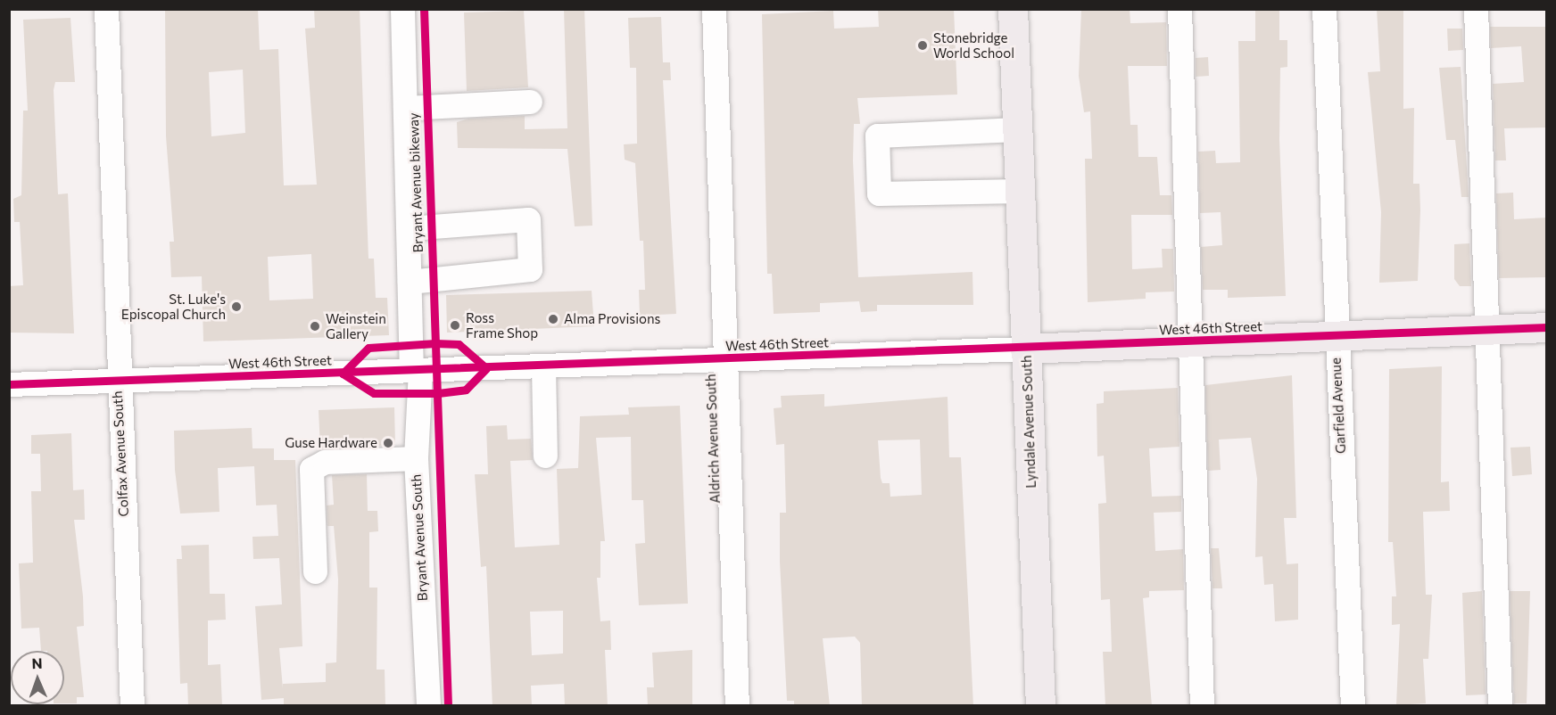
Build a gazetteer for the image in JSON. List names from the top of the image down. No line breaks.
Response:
{"streets":{"main road":["West 46th Street","Lyndale Avenue South"],"street":["Garfield Avenue","Aldrich Avenue South","Colfax Avenue South","Bryant Avenue South"],"cycle path":["Bryant Avenue bikeway"]},"crossings":[["West 46th Street","Garfield Avenue"],["West 46th Street","Lyndale Avenue South"],["West 46th Street","Aldrich Avenue South"],["West 46th Street","Colfax Avenue South"],["West 46th Street","Bryant Avenue South"]],"places":["Stonebridge World School","St. Luke's Episcopal Church","Alma Provisions","Ross Frame Shop","Weinstein Gallery","Guse Hardware"],"north":"top"}
